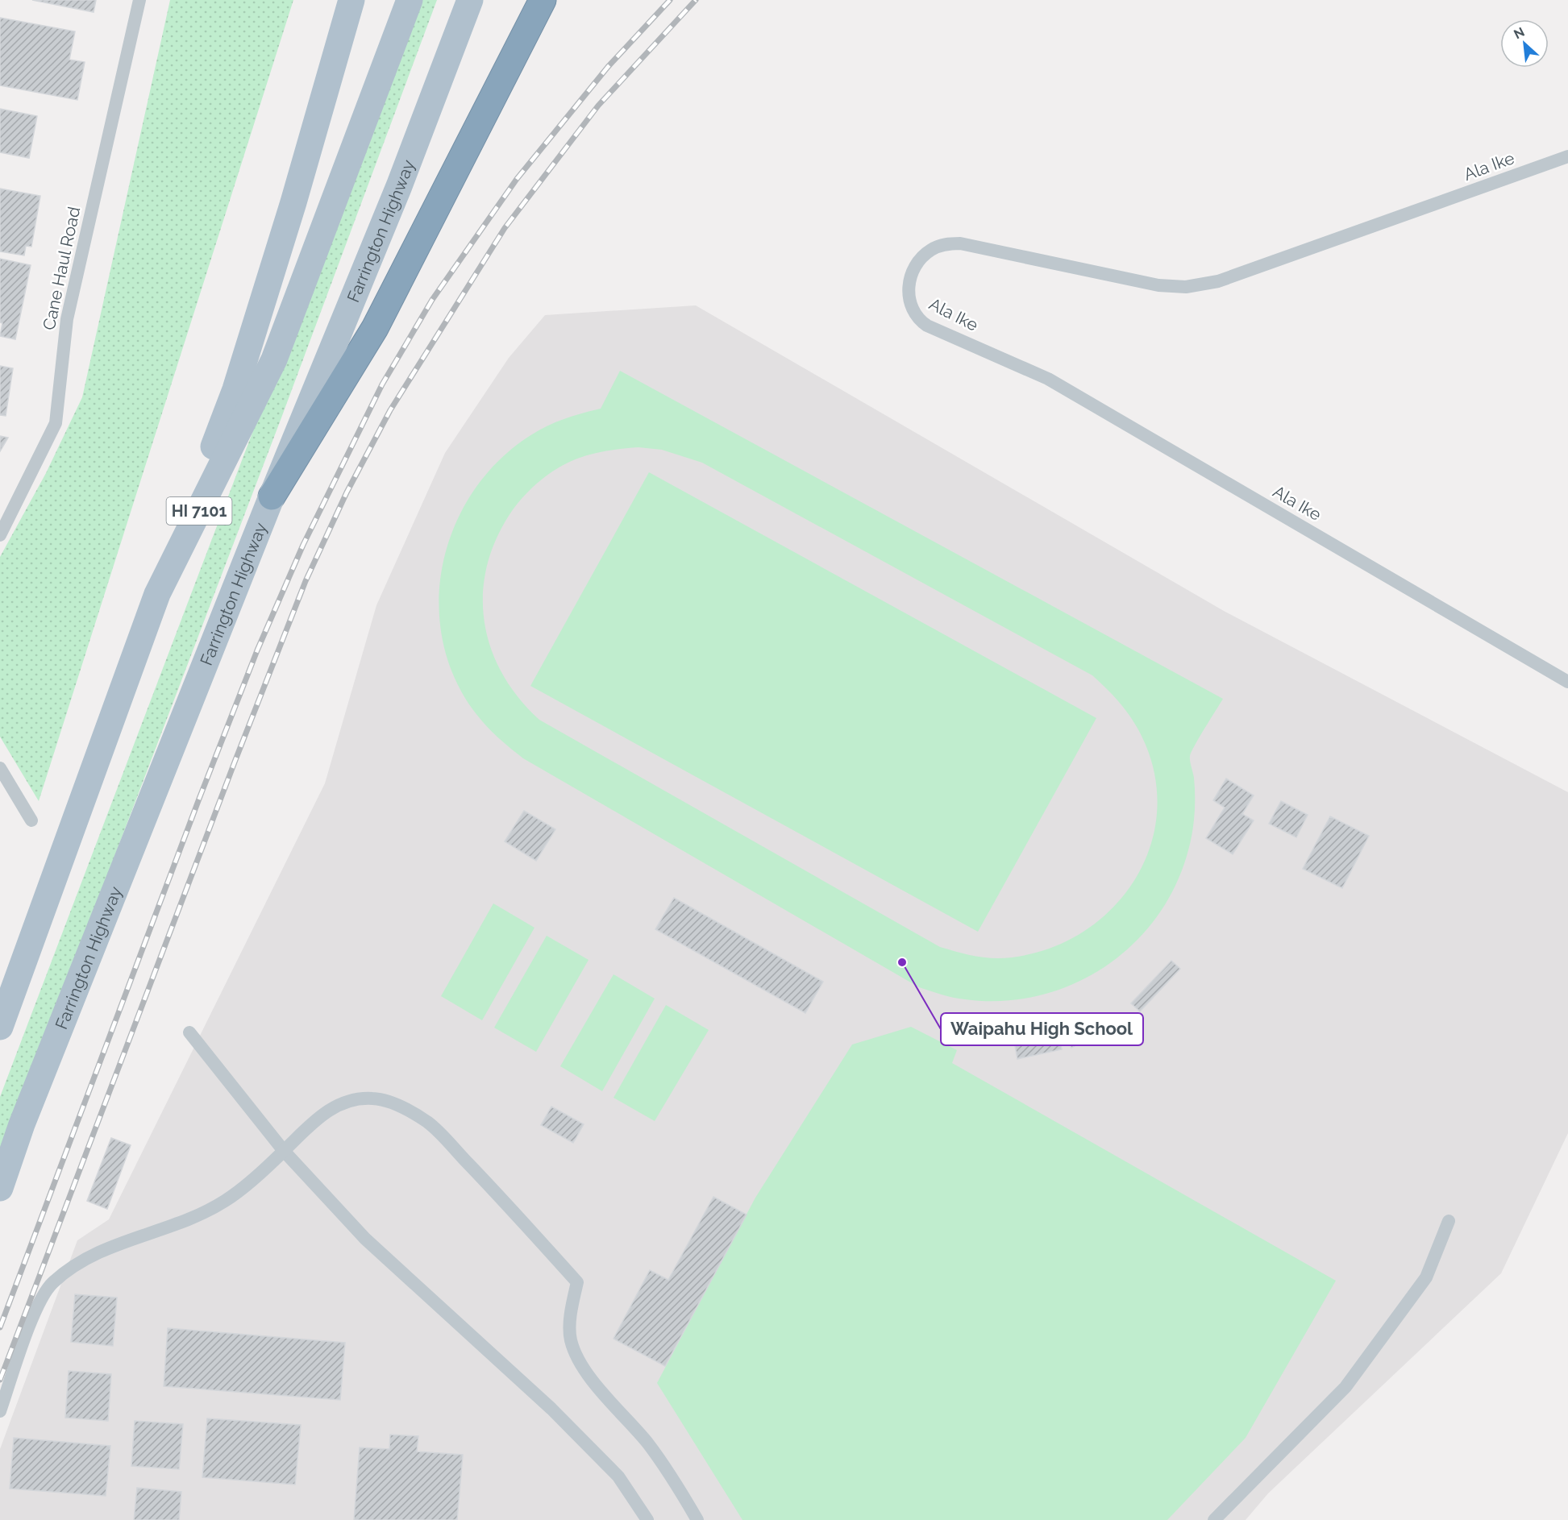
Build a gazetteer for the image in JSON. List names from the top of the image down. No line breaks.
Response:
{"streets":{"main road":["Farrington Highway","HI 7101"],"lane":["Ala Ike","Cane Haul Road"]},"places":["Waipahu High School"],"north":"top left"}
